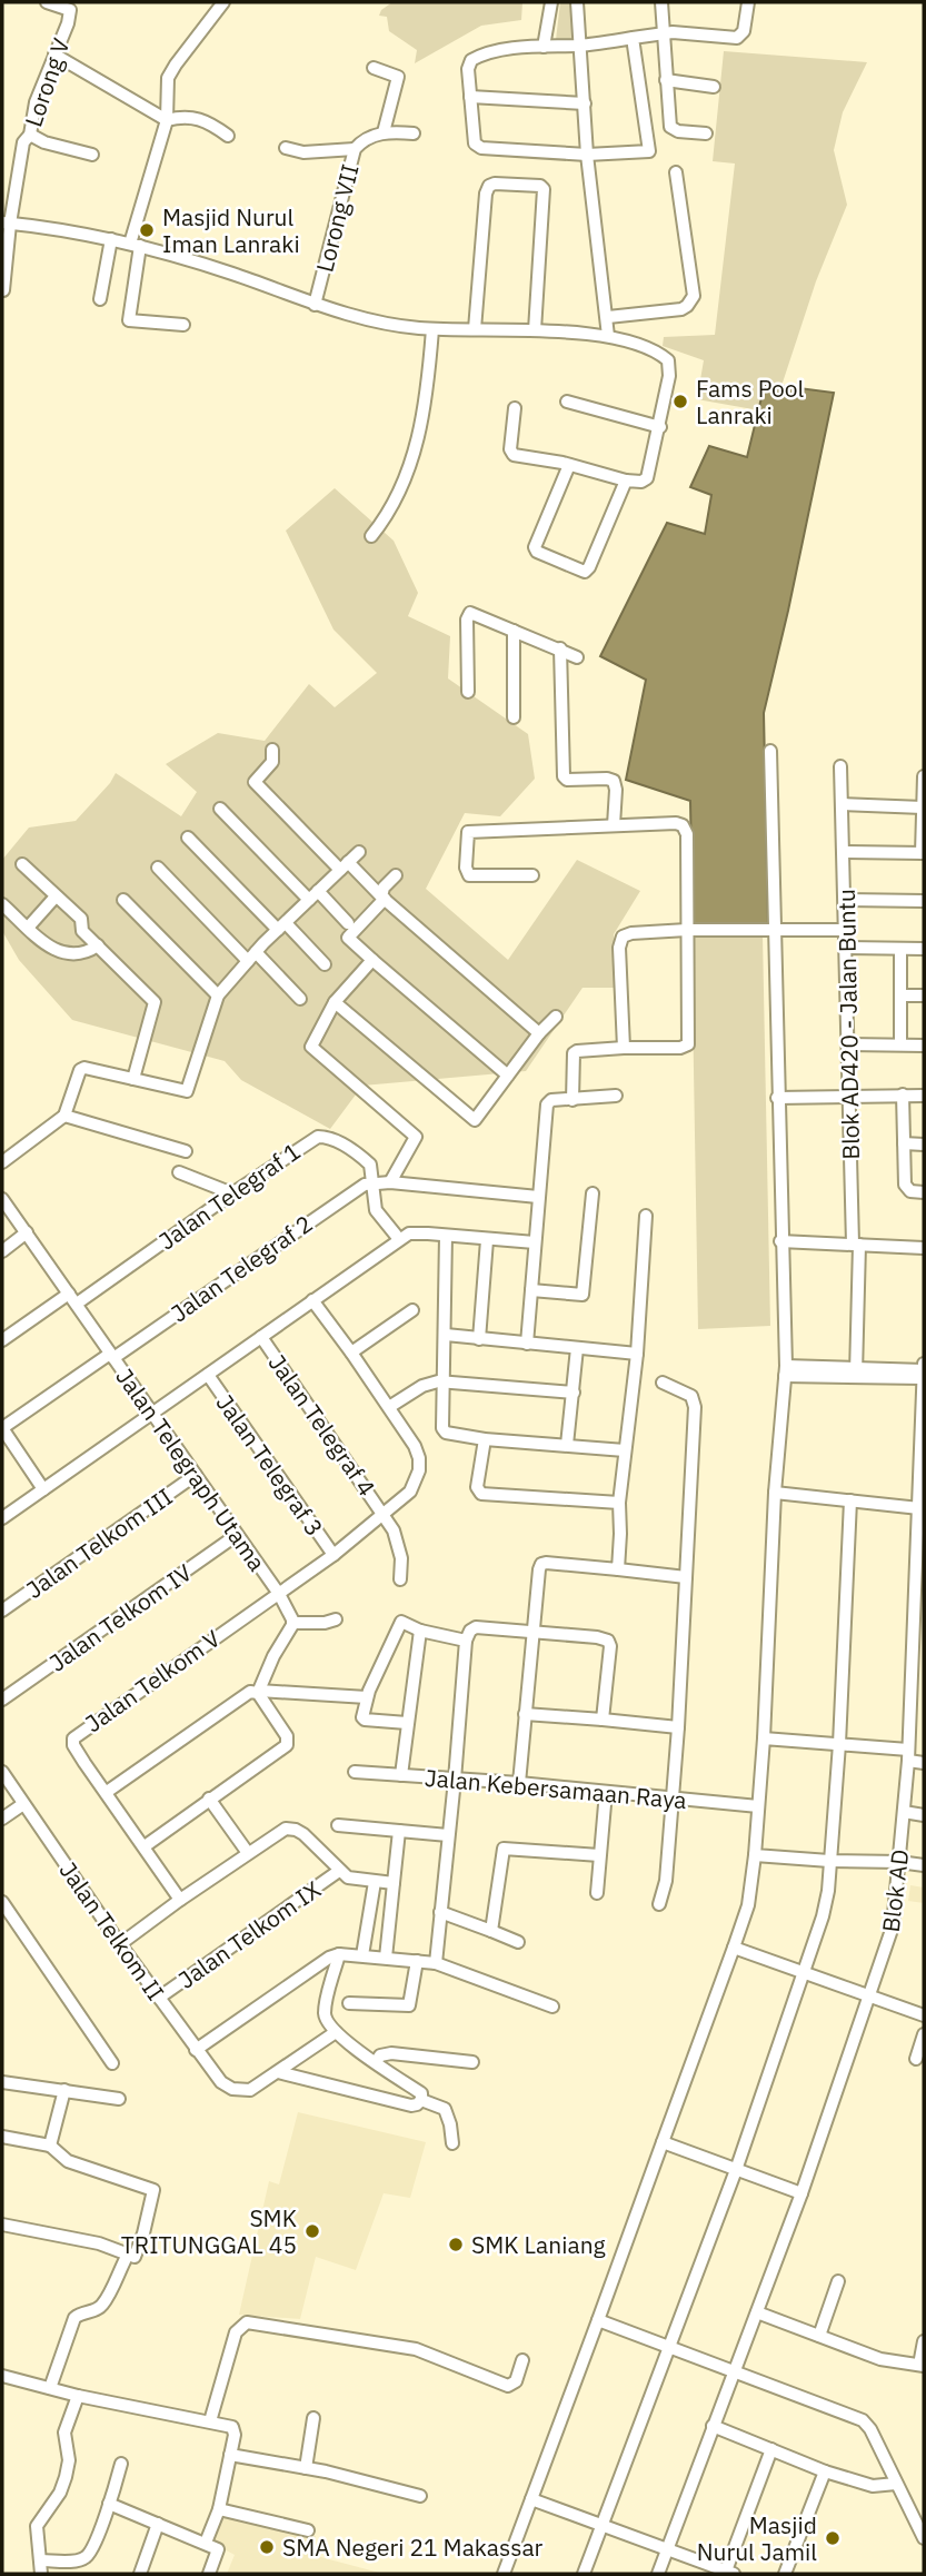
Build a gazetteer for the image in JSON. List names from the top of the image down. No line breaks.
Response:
{"streets":{"street":["Lorong V","Lorong VII","Blok AD420 - Jalan Buntu","Jalan Telegraf 1","Jalan Telegraf 2","Jalan Telegraf 4","Jalan Telegraf 3","Jalan Telegraph Utama","Jalan Telkom III","Jalan Telkom IV","Jalan Telkom V","Jalan Kebersamaan Raya","Blok AD","Jalan Telkom II","Jalan Telkom IX"]},"crossings":[["Jalan Telegraf 1","Jalan Telegraf 2"],["Jalan Telegraf 1","Jalan Telegraph Utama"],["Jalan Telegraf 2","Jalan Telegraph Utama"],["Jalan Telegraf 4","Jalan Telkom V"],["Jalan Telegraf 3","Jalan Telkom V"],["Jalan Telegraph Utama","Jalan Telkom III"],["Jalan Telegraph Utama","Jalan Telkom IV"],["Jalan Telegraph Utama","Jalan Telkom V"],["Jalan Telkom II","Jalan Telkom IX"]],"places":["Masjid Nurul Iman Lanraki","Fams Pool Lanraki","SMK TRITUNGGAL 45","SMK Laniang","Masjid Nurul Jamil","SMA Negeri 21 Makassar"]}
